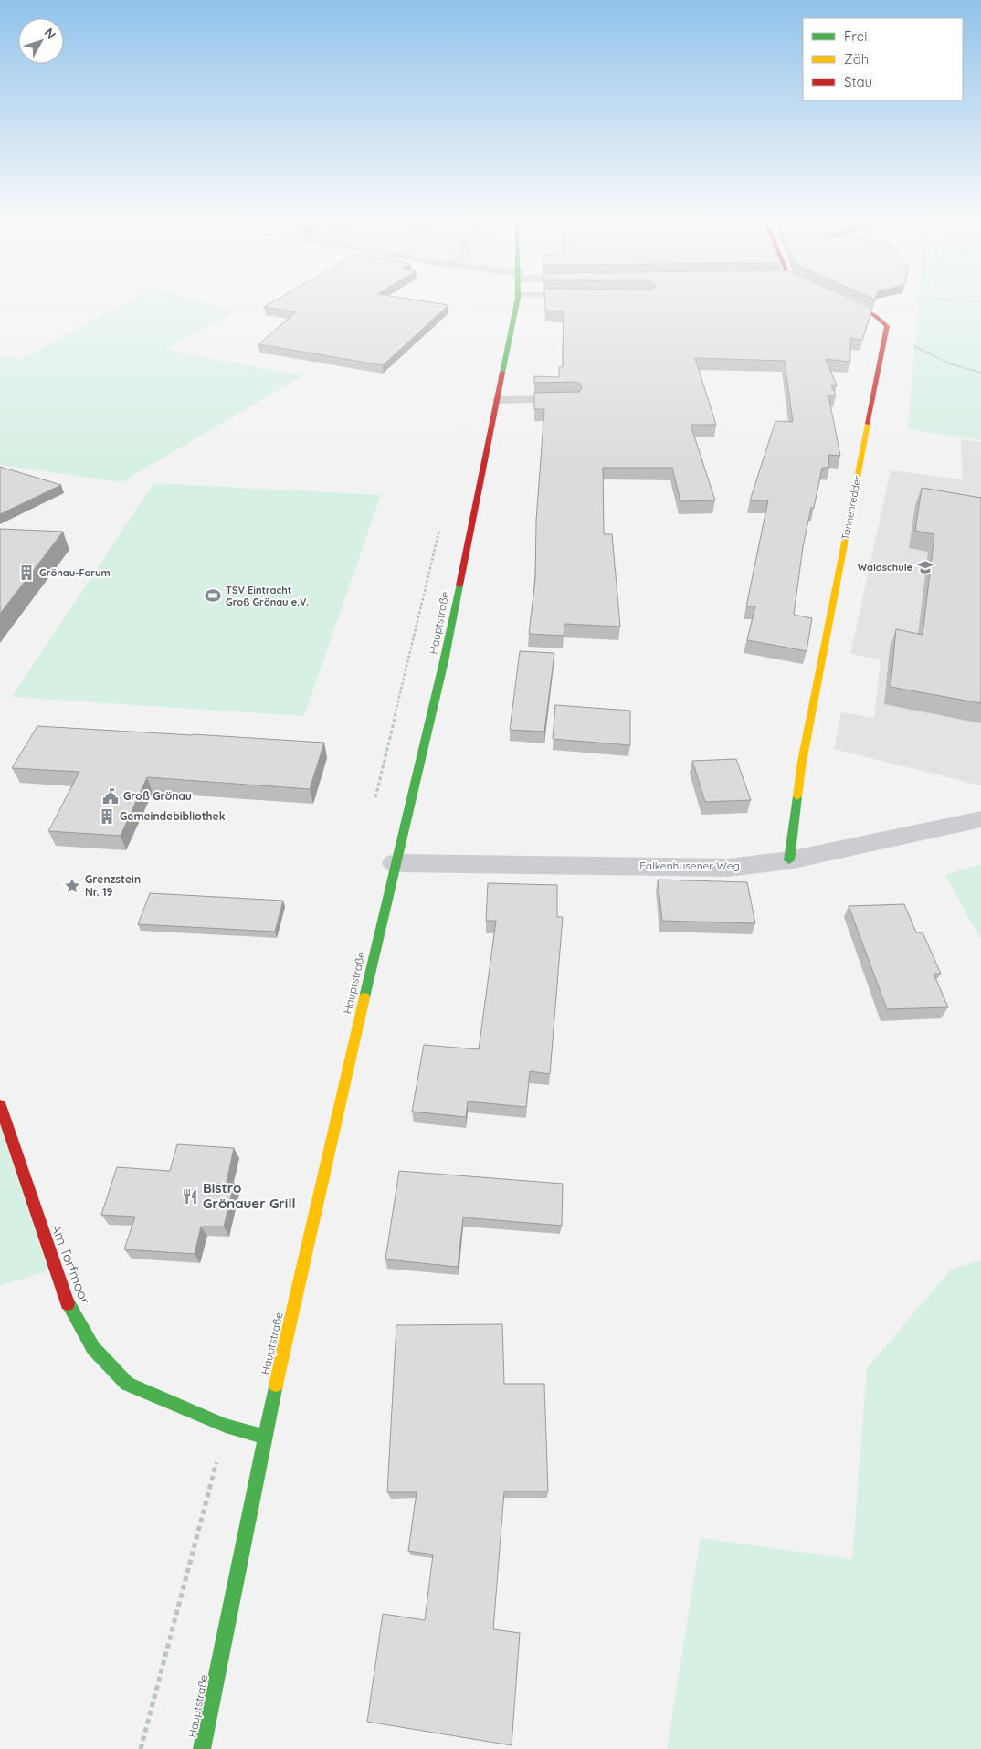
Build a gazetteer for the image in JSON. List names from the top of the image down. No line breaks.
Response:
{"streets":{"main road":["Tannenredder","Hauptstraße","Am Torfmoor"],"street":["Falkenhusener Weg"]},"crossings":[["Tannenredder","Falkenhusener Weg"],["Hauptstraße","Falkenhusener Weg"],["Hauptstraße","Am Torfmoor"]],"places":{"school or university":["Waldschule"],"building":["Grönau-Forum","Gemeindebibliothek"],"sports":["TSV Eintracht Groß Grönau e.V."],"public building":["Groß Grönau"],"place":["Grenzstein Nr. 19"],"restaurant":["Bistro Grönauer Grill"]},"legend":["Frei","Zäh","Stau"],"north":"top right"}
